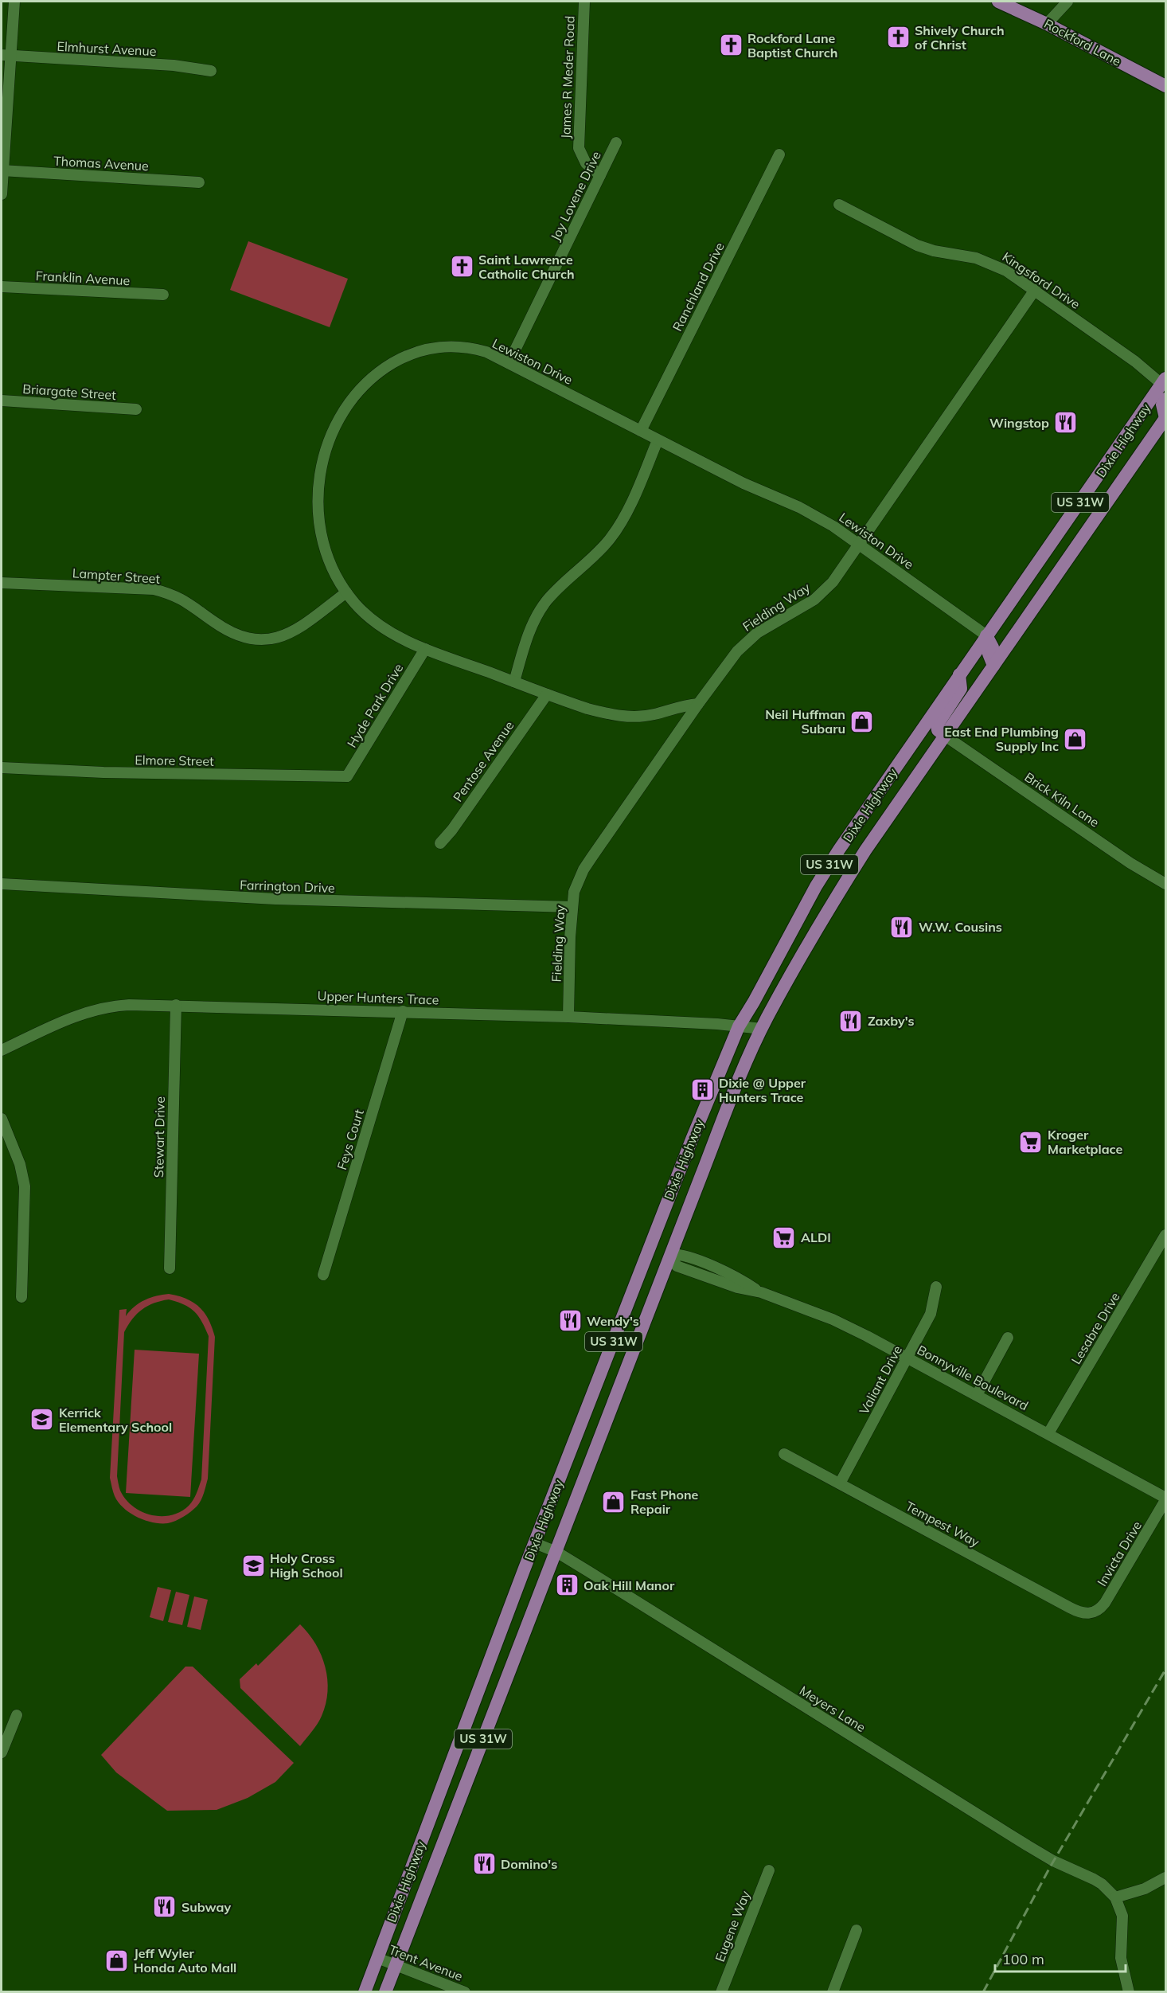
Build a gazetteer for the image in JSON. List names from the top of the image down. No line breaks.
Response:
{"streets":{"main road":["Rockford Lane","Dixie Highway","US 31W"],"street":["Elmhurst Avenue","James R Meder Road","Thomas Avenue","Joy Lovene Drive","Franklin Avenue","Kingsford Drive","Ranchland Drive","Lewiston Drive","Briargate Street","Lampter Street","Fielding Way","Hyde Park Drive","Elmore Street","Pentose Avenue","Brick Kiln Lane","Farrington Drive","Upper Hunters Trace","Stewart Drive","Feys Court","Lesabre Drive","Bonnyville Boulevard","Valiant Drive","Tempest Way","Invicta Drive","Meyers Lane","Eugene Way","Trent Avenue"]},"crossings":[["James R Meder Road","Joy Lovene Drive"],["Joy Lovene Drive","Lewiston Drive"],["Kingsford Drive","Dixie Highway"],["Kingsford Drive","Fielding Way"],["Ranchland Drive","Lewiston Drive"],["Lewiston Drive","Dixie Highway"],["Lewiston Drive","Lampter Street"],["Lewiston Drive","Fielding Way"],["Lewiston Drive","Hyde Park Drive"],["Lewiston Drive","Pentose Avenue"],["Dixie Highway","Brick Kiln Lane"],["Dixie Highway","Upper Hunters Trace"],["Dixie Highway","Bonnyville Boulevard"],["Dixie Highway","Meyers Lane"],["Dixie Highway","Trent Avenue"],["Fielding Way","Farrington Drive"],["Fielding Way","Upper Hunters Trace"],["Hyde Park Drive","Elmore Street"],["Upper Hunters Trace","Stewart Drive"],["Upper Hunters Trace","Feys Court"],["Lesabre Drive","Bonnyville Boulevard"],["Bonnyville Boulevard","Valiant Drive"],["Bonnyville Boulevard","Invicta Drive"],["Valiant Drive","Tempest Way"],["Tempest Way","Invicta Drive"]],"places":{"church":["Shively Church of Christ","Rockford Lane Baptist Church","Saint Lawrence Catholic Church"],"restaurant":["Wingstop","W.W. Cousins","Zaxby's","Wendy's","Domino's","Subway"],"shop":["Neil Huffman Subaru","East End Plumbing Supply Inc","Fast Phone Repair","Jeff Wyler Honda Auto Mall"],"building":["Dixie @ Upper Hunters Trace","Oak Hill Manor"],"supermarket":["Kroger Marketplace","ALDI"],"school or university":["Kerrick Elementary School","Holy Cross High School"]},"scale_bar":"100 m"}
